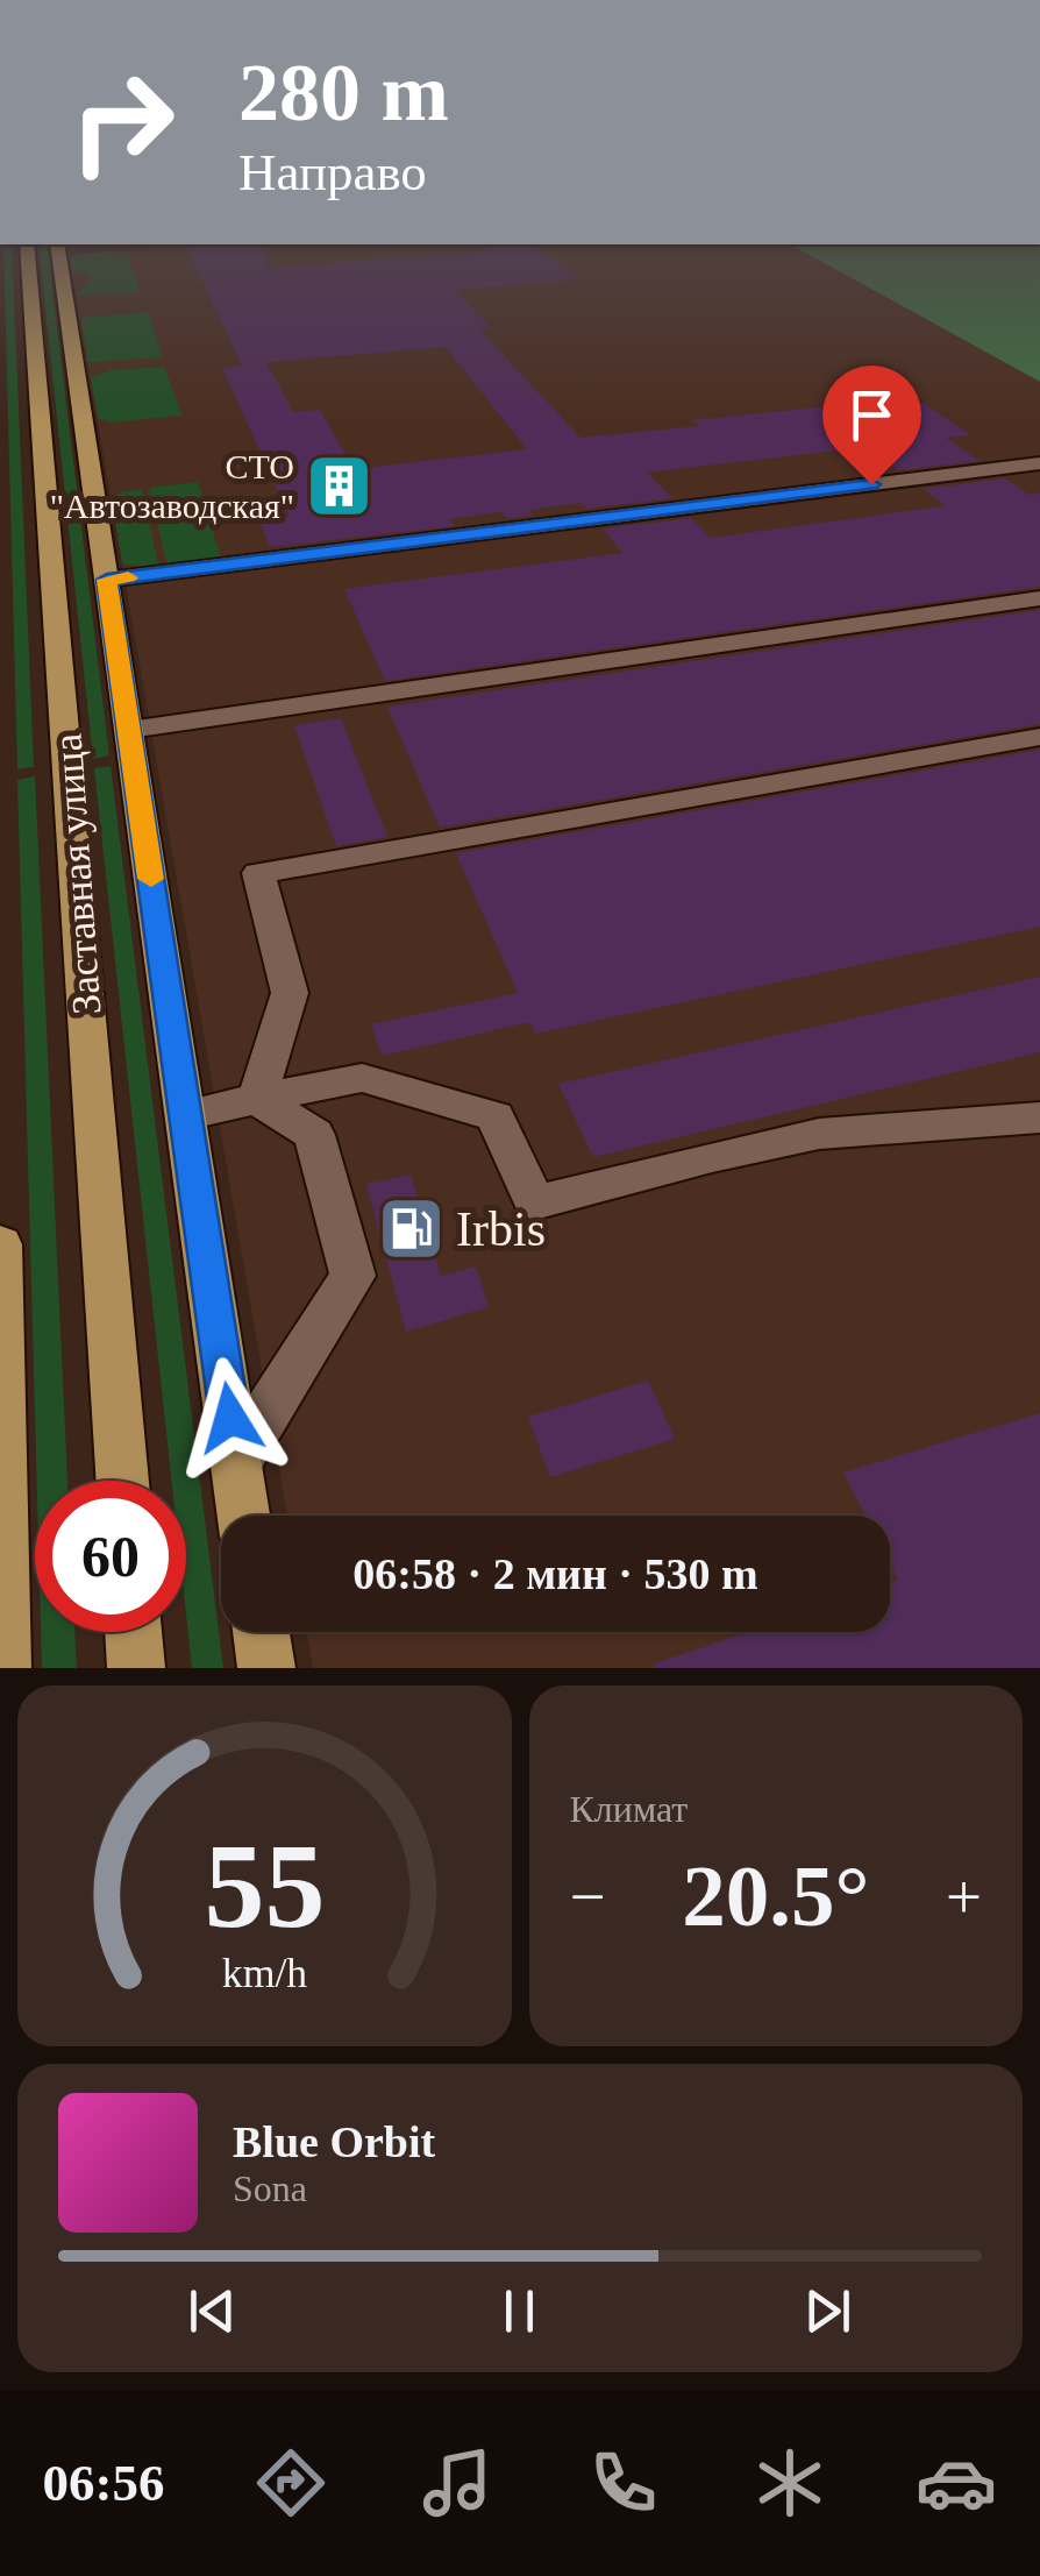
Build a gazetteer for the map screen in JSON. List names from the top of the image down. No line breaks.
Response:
{"streets":{"main road":["Заставная улица"]},"places":{"building":["СТО \"Автозаводская\""],"fuel station":["Irbis"]},"page":{"turn":["280 m","Направо"],"limit":"60","trip":"06:58 · 2 мин · 530 m","tile":"Климат","heat":["−","20.5°","+"],"song":["Blue Orbit","Sona"],"tabs":"06:56","gauge":["55","km/h"]}}
